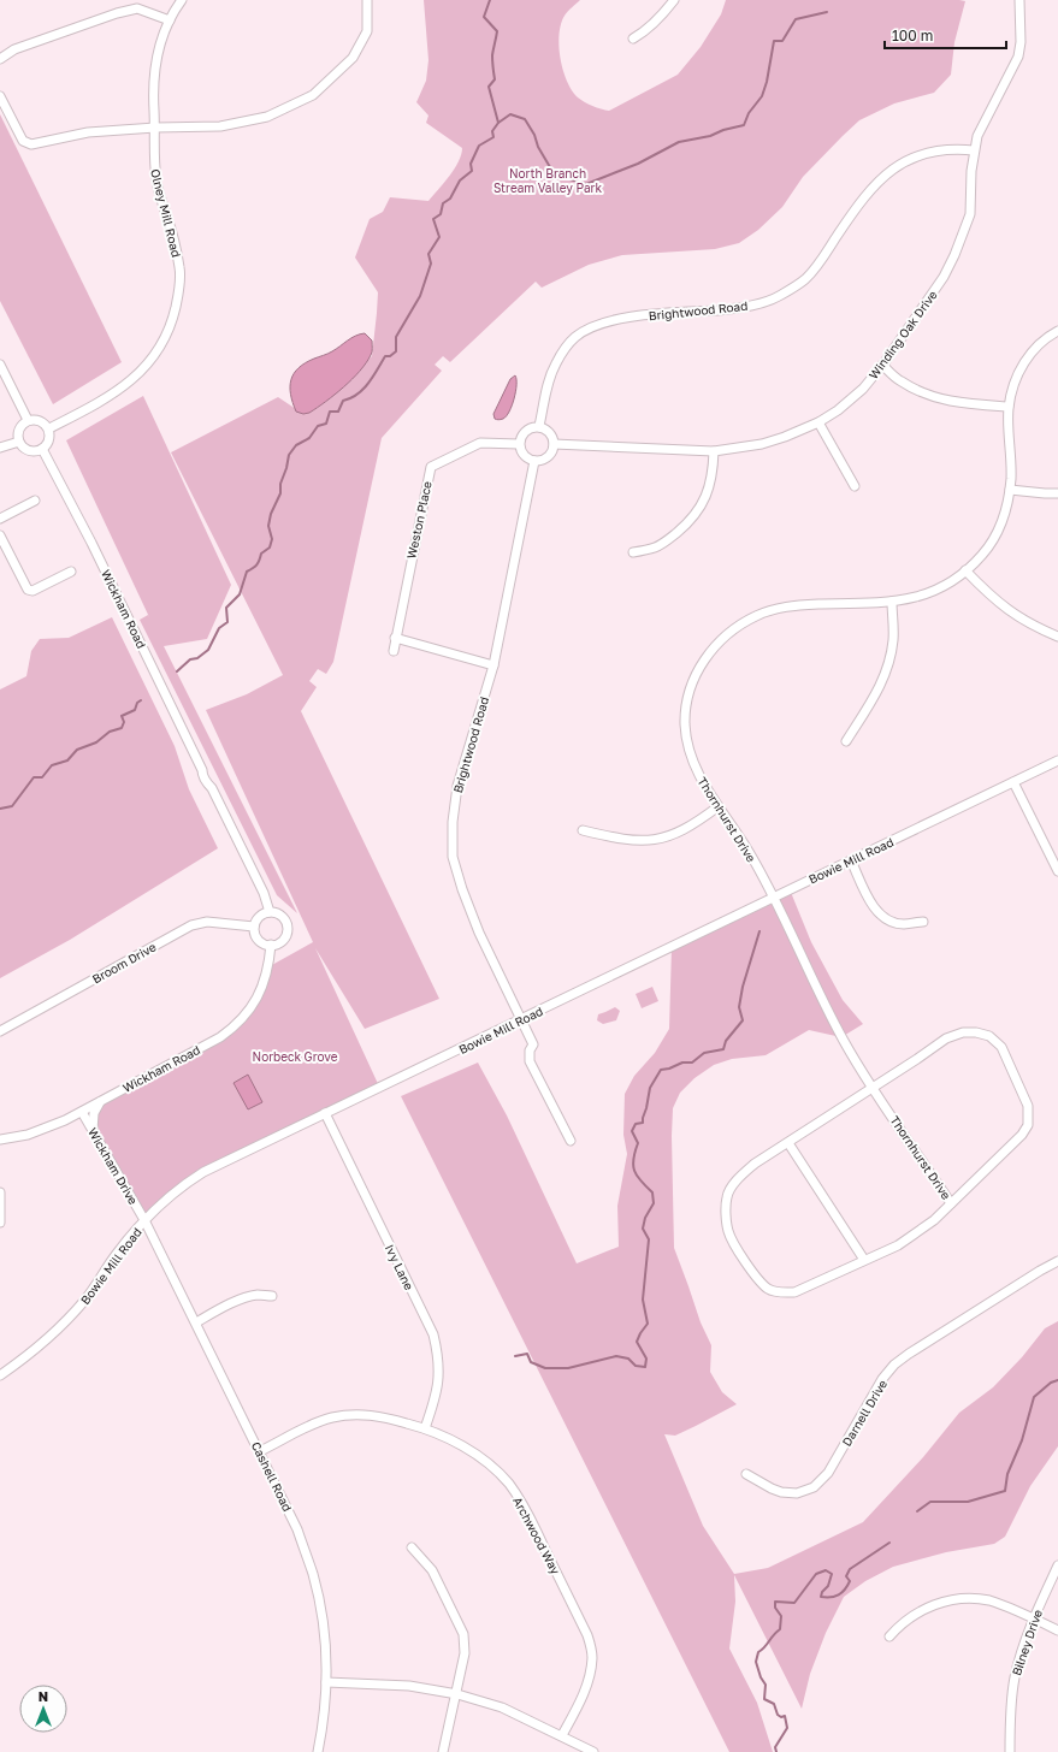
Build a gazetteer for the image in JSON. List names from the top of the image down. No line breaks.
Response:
{"streets":{"street":["Olney Mill Road","Brightwood Road","Winding Oak Drive","Weston Place","Wickham Road","Thornhurst Drive","Bowie Mill Road","Broom Drive","Wickham Drive","Ivy Lane","Darnell Drive","Cashell Road","Archwood Way","Bilney Drive"]},"crossings":[["Olney Mill Road","Wickham Road"],["Brightwood Road","Winding Oak Drive"],["Brightwood Road","Weston Place"],["Brightwood Road","Bowie Mill Road"],["Winding Oak Drive","Weston Place"],["Wickham Road","Broom Drive"],["Wickham Road","Wickham Drive"],["Thornhurst Drive","Bowie Mill Road"],["Bowie Mill Road","Wickham Drive"],["Bowie Mill Road","Ivy Lane"],["Bowie Mill Road","Cashell Road"],["Wickham Drive","Cashell Road"],["Ivy Lane","Archwood Way"],["Cashell Road","Archwood Way"]],"parks":["North Branch Stream Valley Park","Norbeck Grove"],"scale_bar":"100 m","north":"top"}
